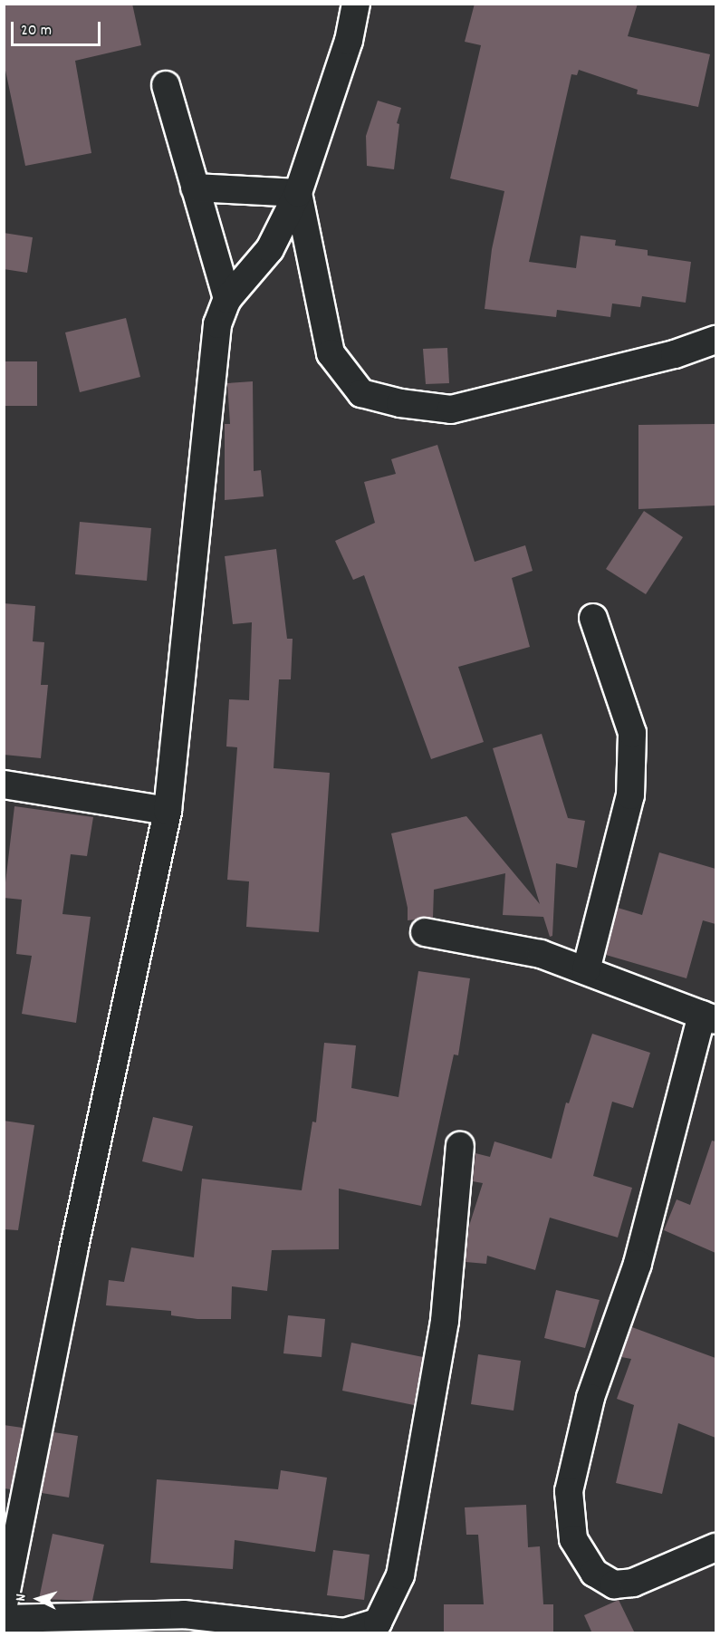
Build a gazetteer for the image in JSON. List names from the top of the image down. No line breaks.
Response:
{"scale_bar":"20 m","north":"left"}
